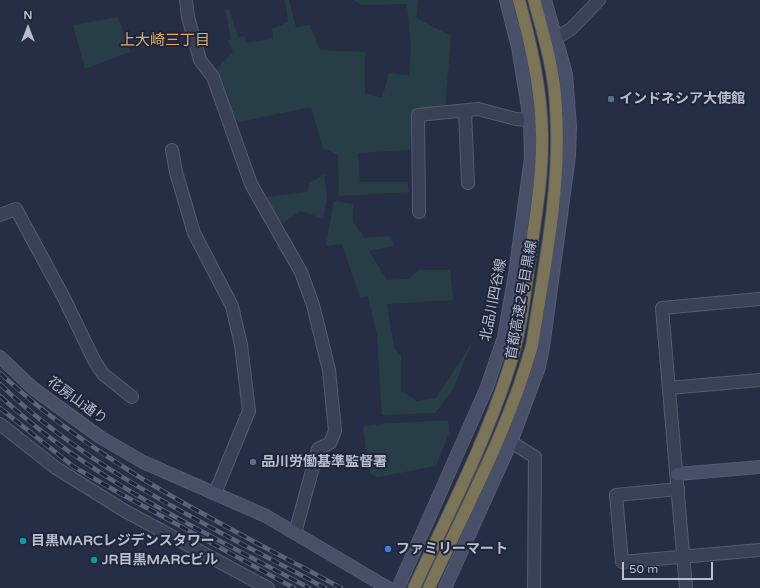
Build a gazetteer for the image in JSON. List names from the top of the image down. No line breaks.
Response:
{"streets":{"highway":["首都高速2号目黒線"],"main road":["北品川四谷線","花房山通り"]},"districts":["上大崎三丁目"],"places":["インドネシア大使館","品川労働基準監督署","目黒MARCレジデンスタワー","ファミリーマート","JR目黒MARCビル"],"scale_bar":"50 m","north":"top"}
